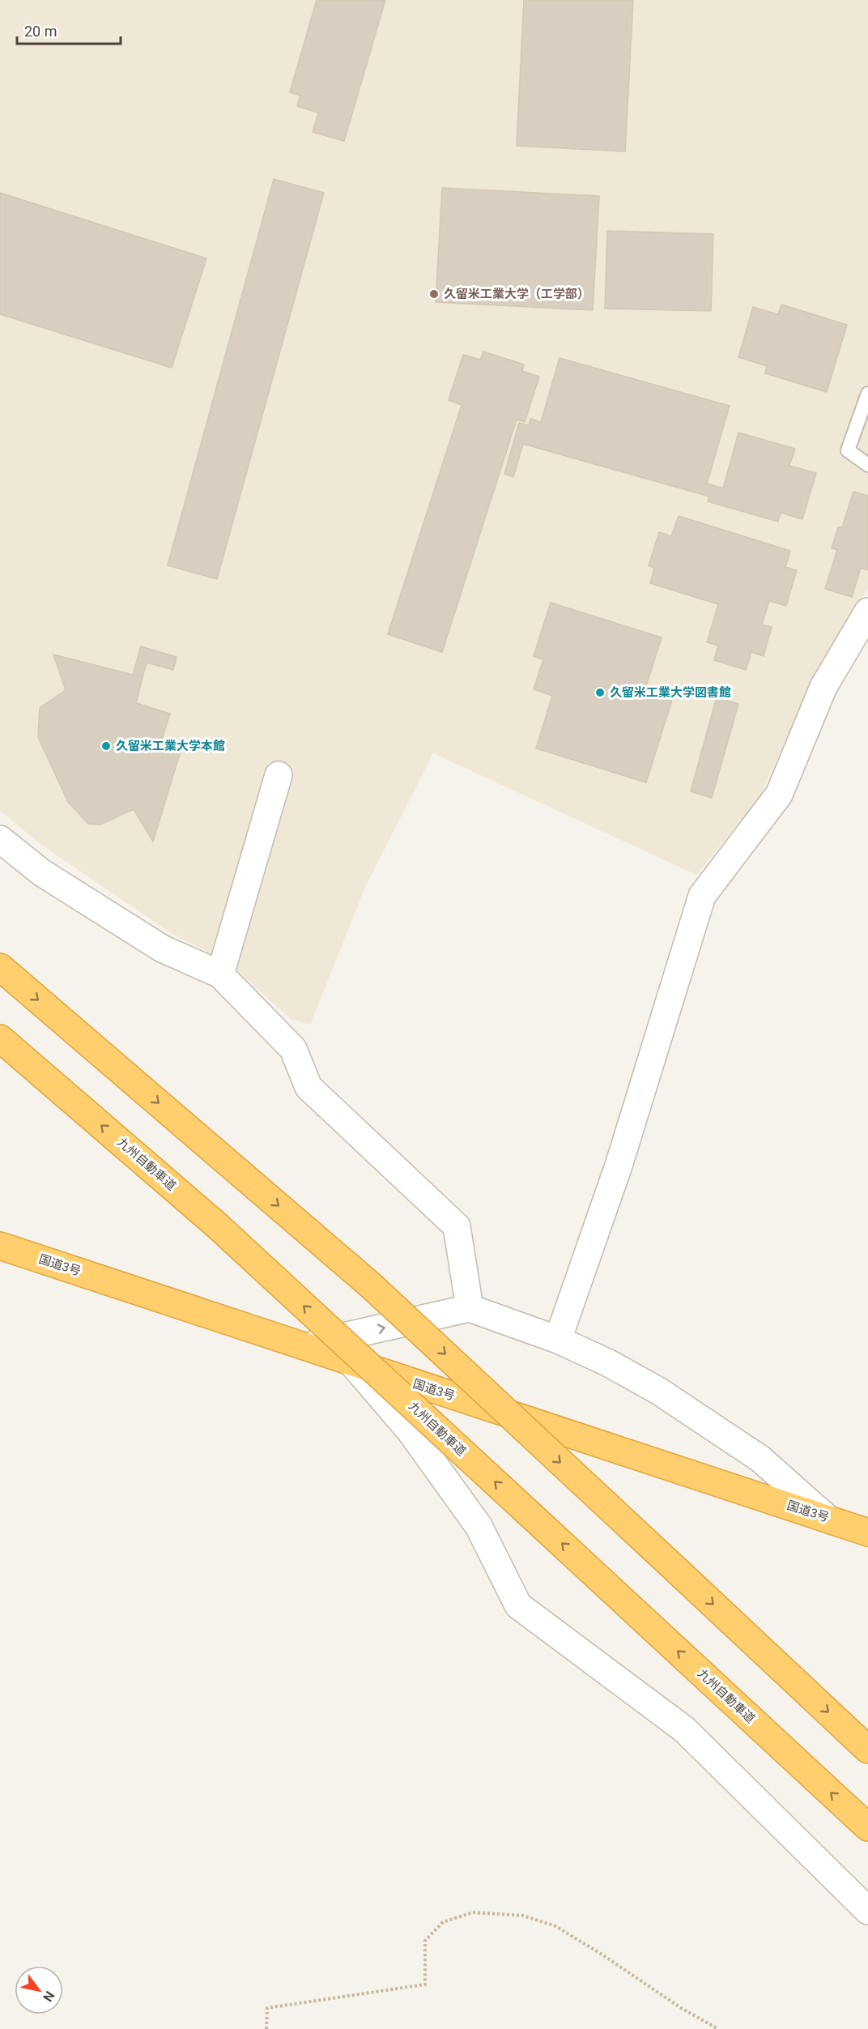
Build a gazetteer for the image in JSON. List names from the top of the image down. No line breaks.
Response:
{"streets":{"highway":["九州自動車道","国道3号"]},"places":["久留米工業大学（工学部）","久留米工業大学図書館","久留米工業大学本館"],"scale_bar":"20 m","north":"bottom right"}
